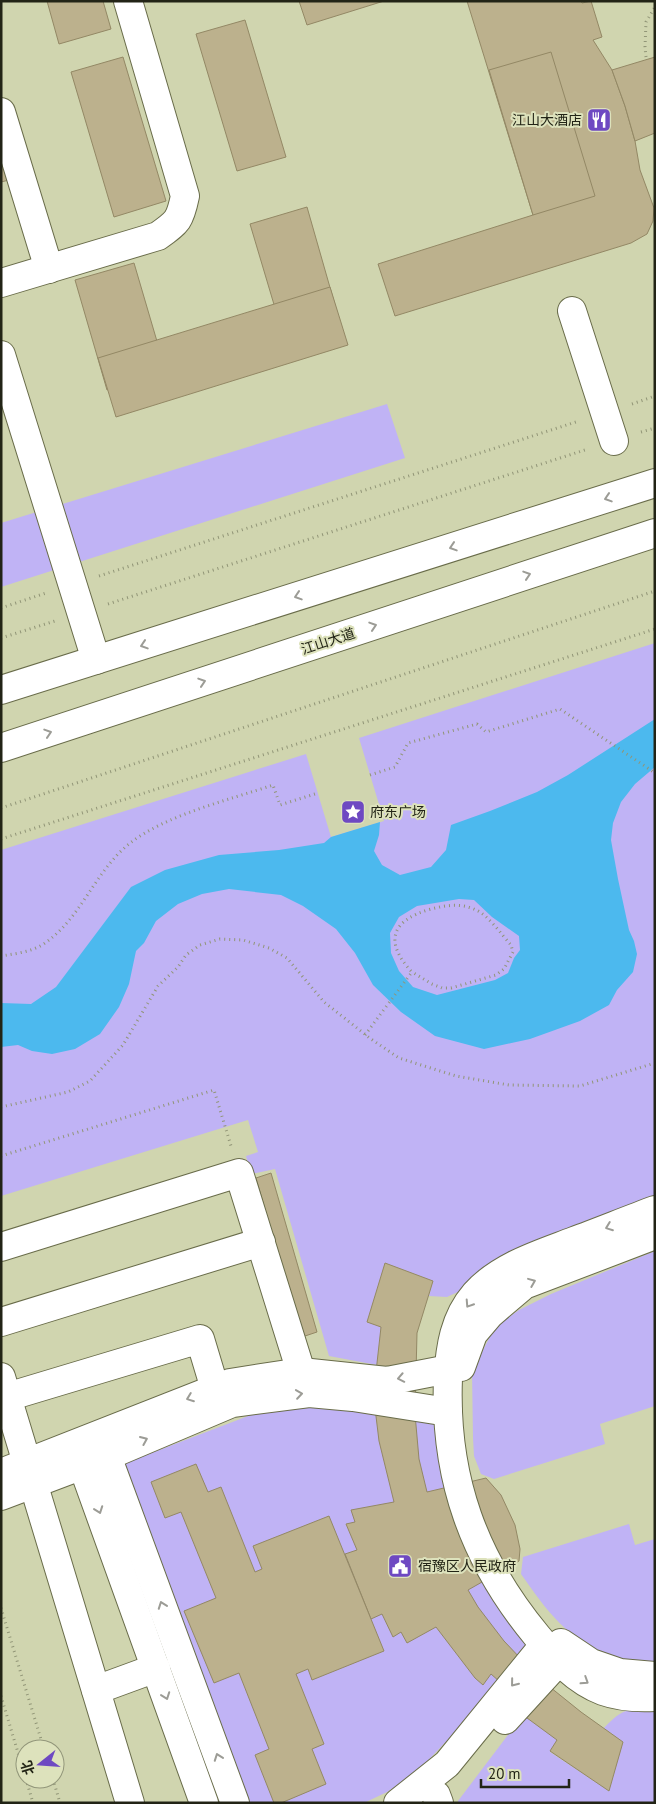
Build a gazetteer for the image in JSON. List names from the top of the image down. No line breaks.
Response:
{"streets":{"main road":["江山大道"]},"places":{"restaurant":["江山大酒店"],"place":["府东广场"],"public building":["宿豫区人民政府"]},"scale_bar":"20 m","north":"left"}
